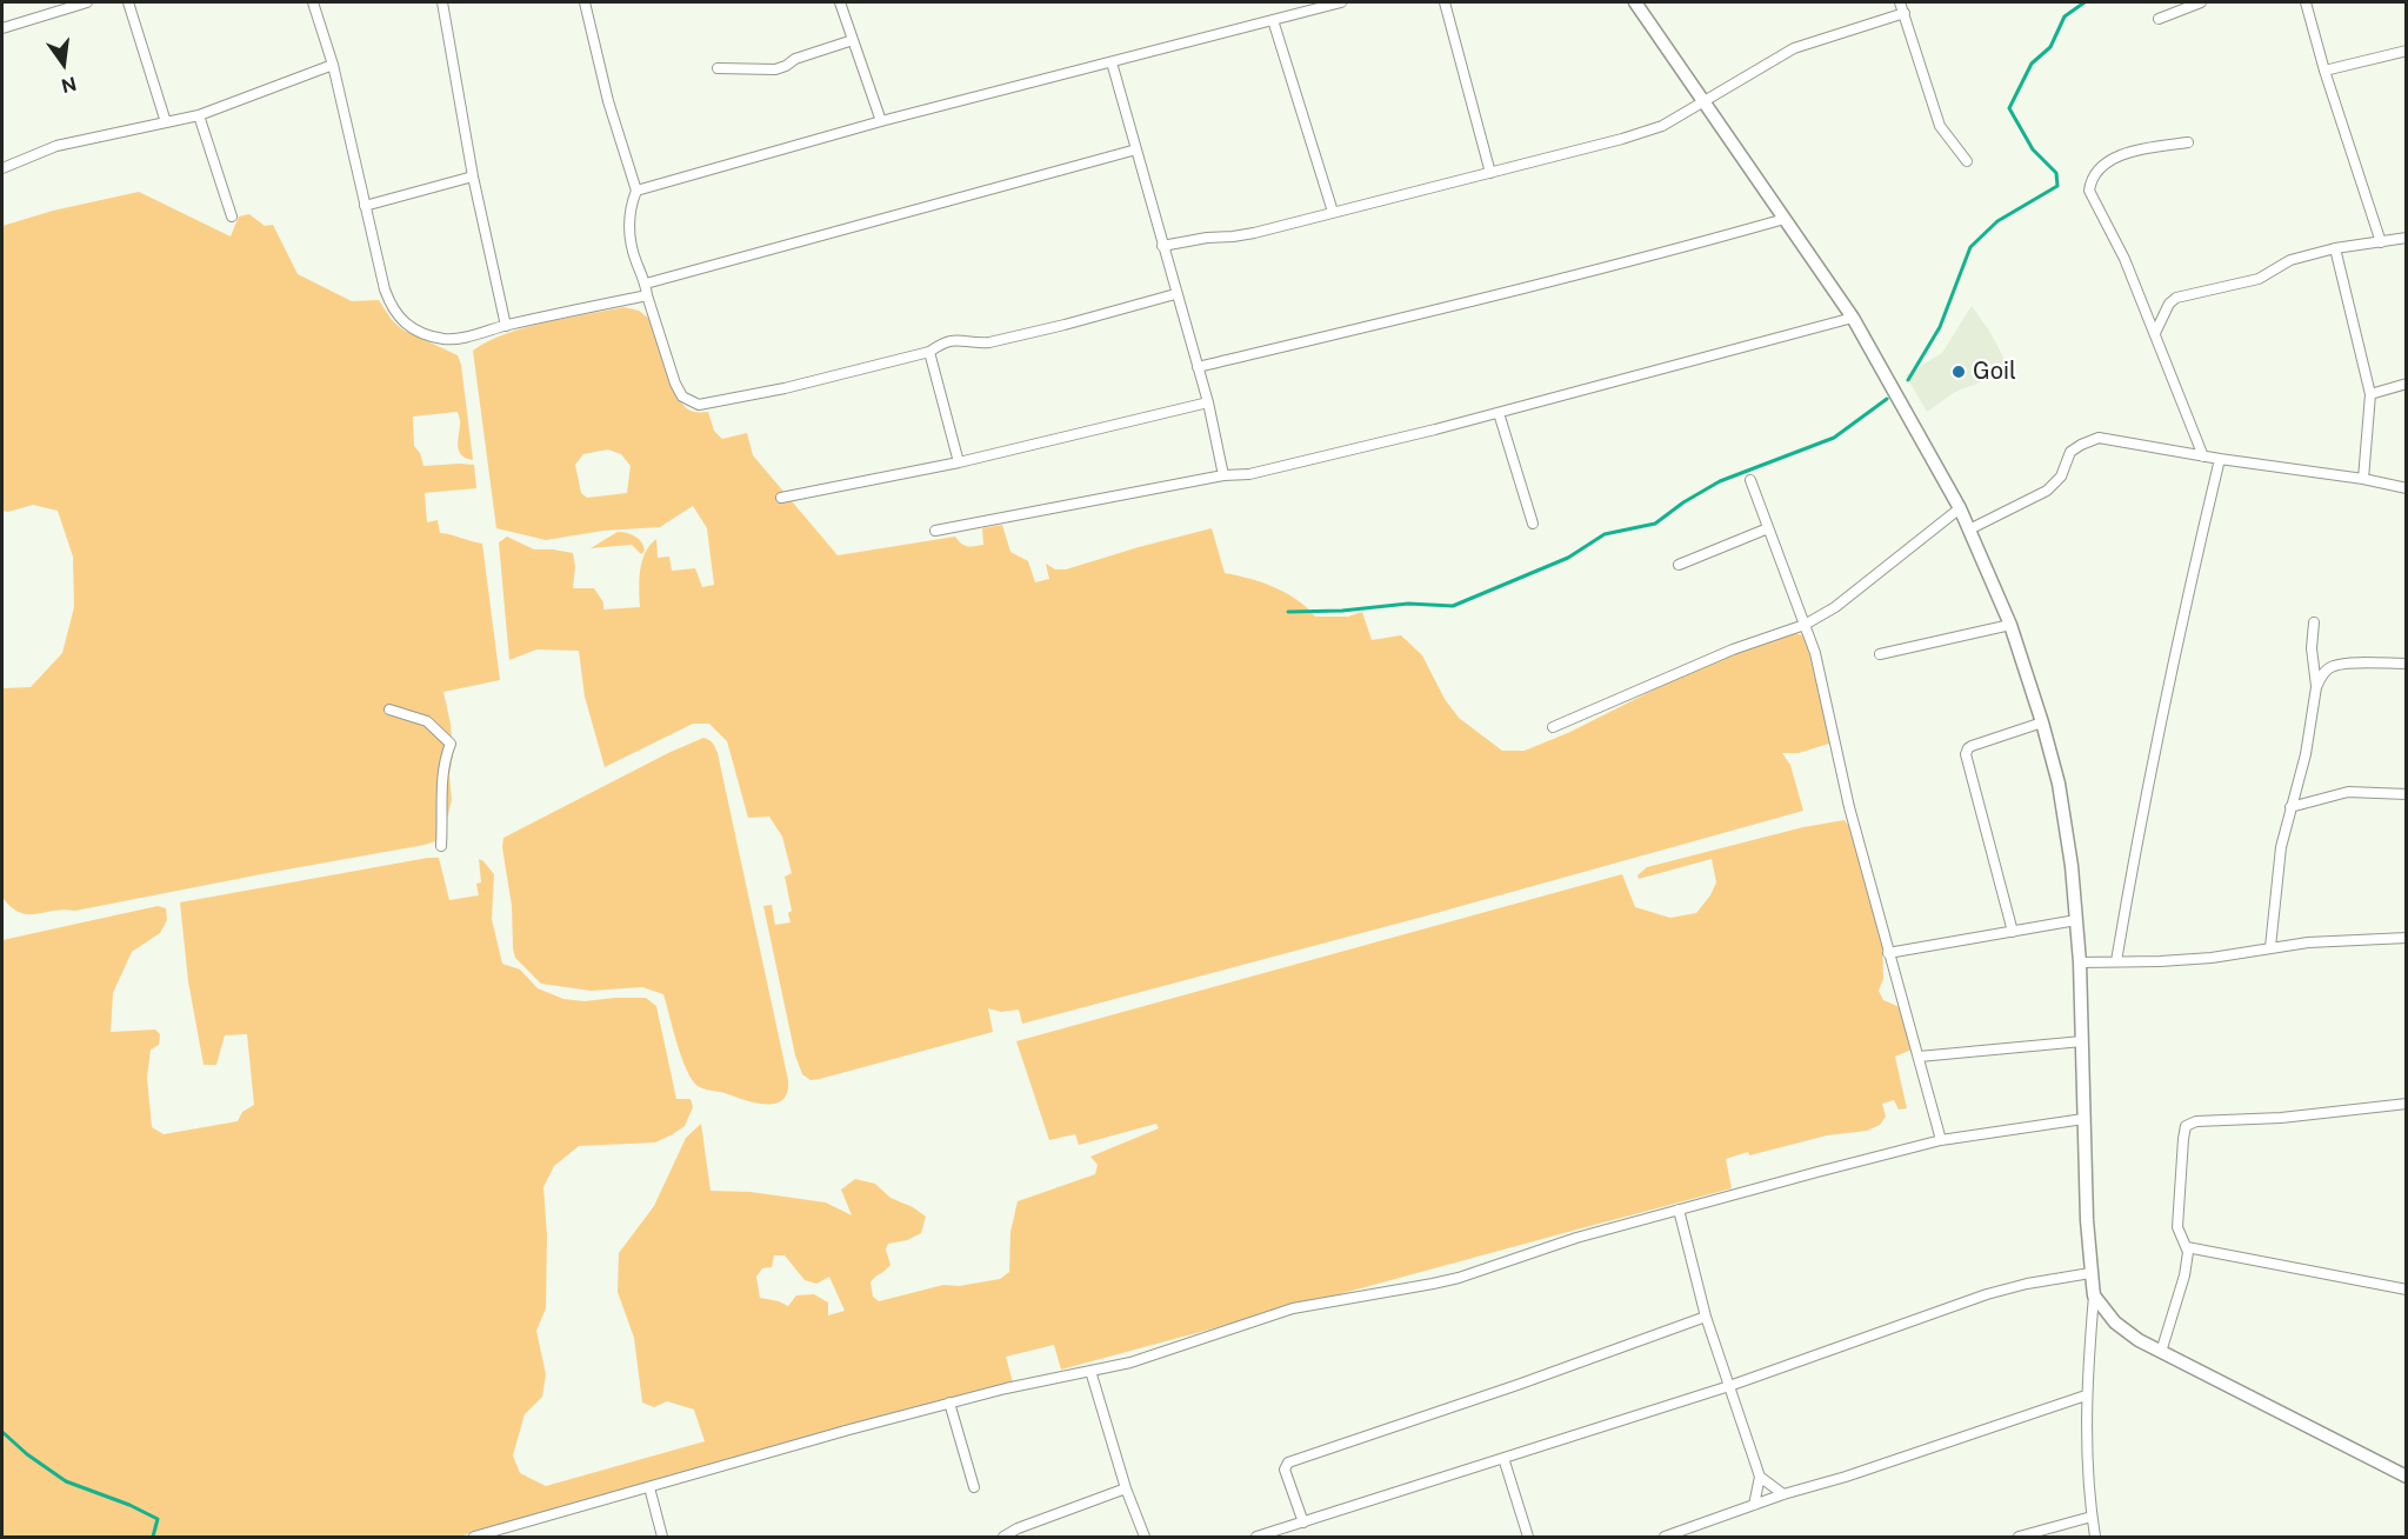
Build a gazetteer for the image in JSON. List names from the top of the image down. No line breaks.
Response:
{"places":["Goil"],"north":"bottom"}
